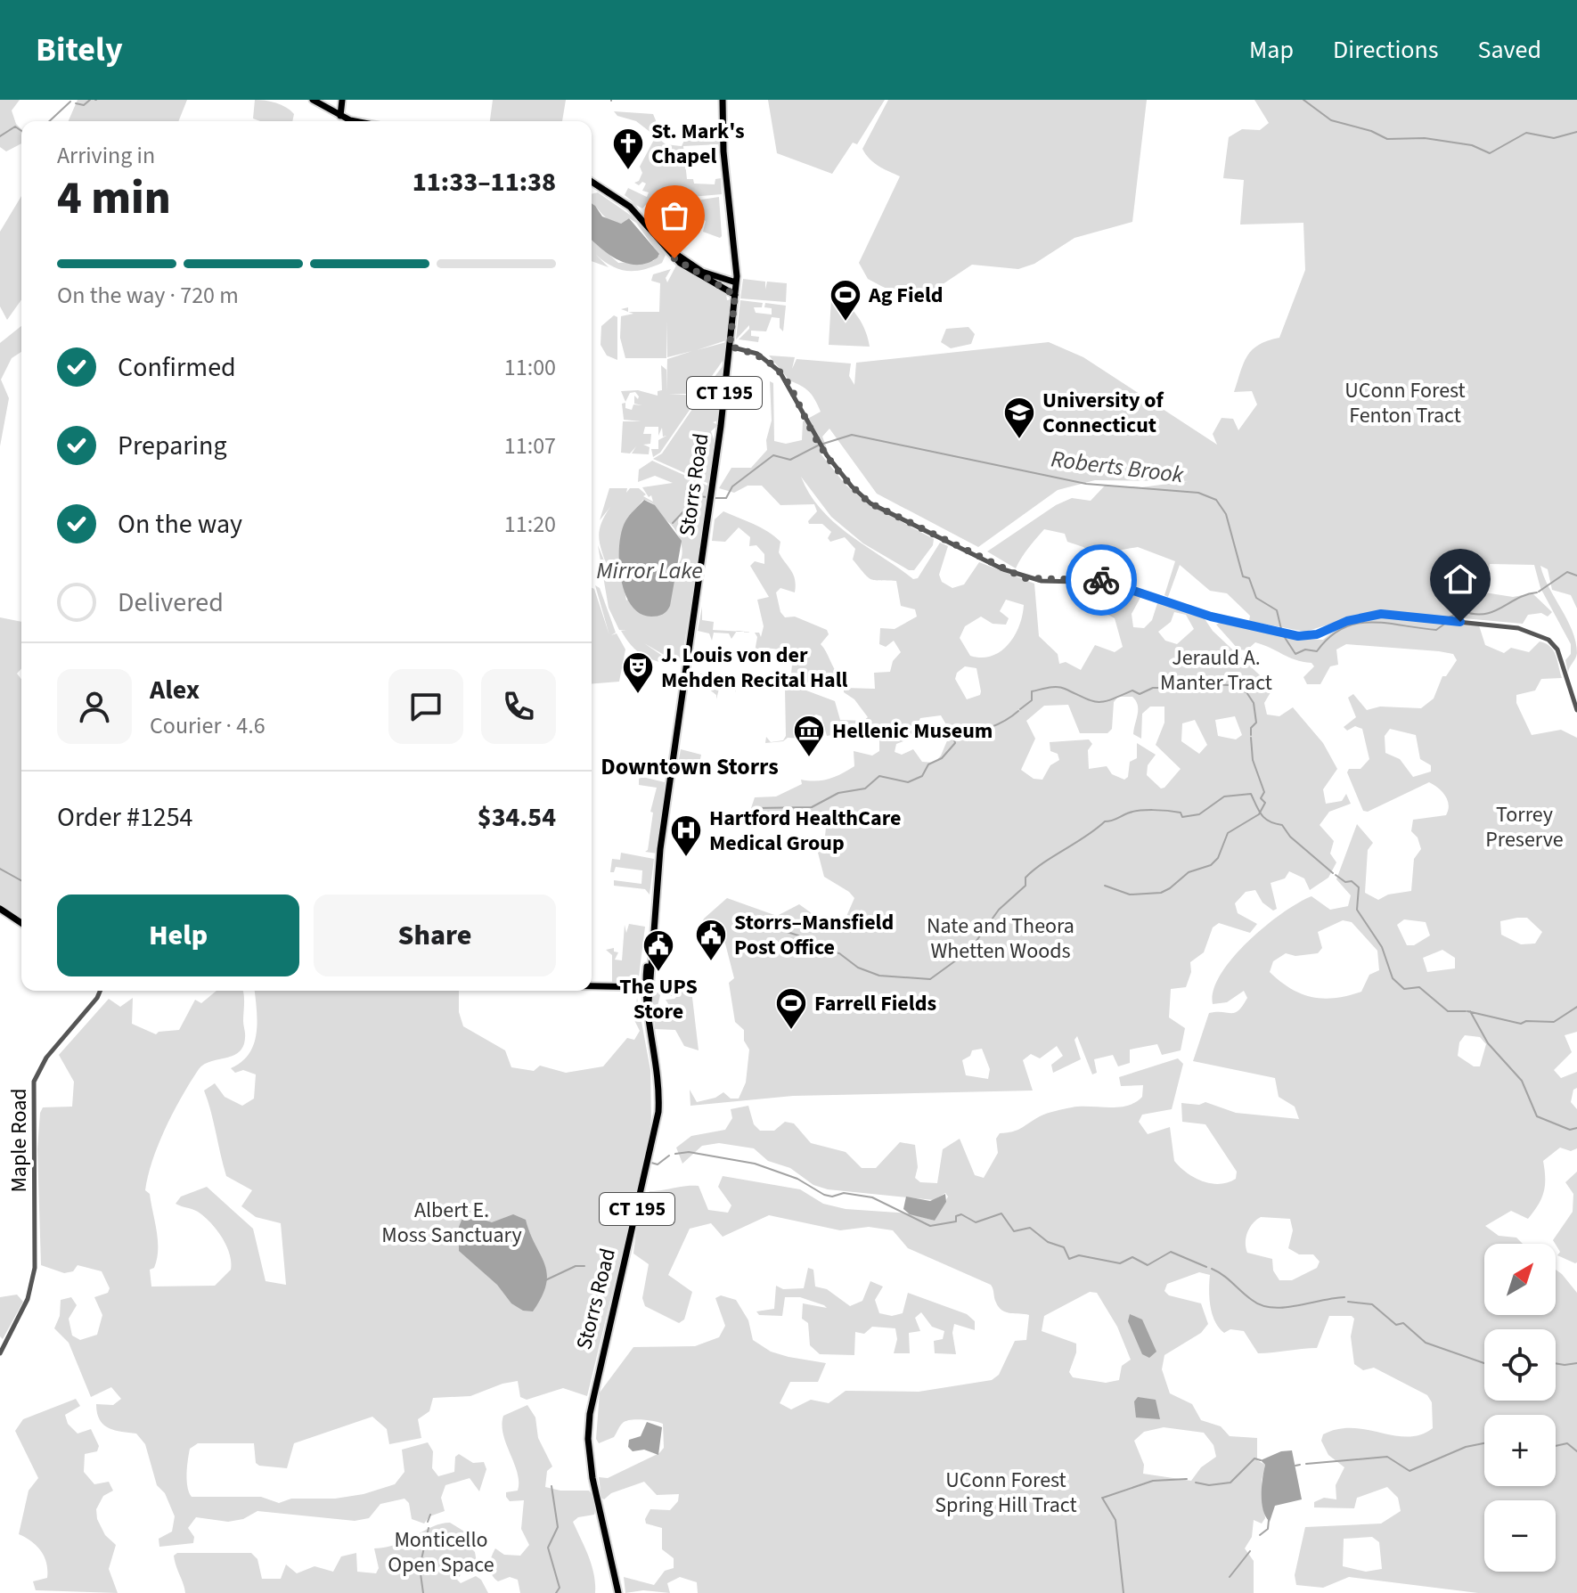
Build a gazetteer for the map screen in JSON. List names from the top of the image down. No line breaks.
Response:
{"streets":{"main road":["CT 195","Storrs Road"],"street":["Maple Road"]},"districts":["Downtown Storrs"],"water":["Roberts Brook","Mirror Lake"],"parks":["UConn Forest Fenton Tract","Jerauld A. Manter Tract","Torrey Preserve","Nate and Theora Whetten Woods","Albert E. Moss Sanctuary","UConn Forest Spring Hill Tract","Monticello Open Space"],"places":{"church":["St. Mark's Chapel"],"sports":["Ag Field","Farrell Fields"],"school or university":["University of Connecticut"],"theatre":["J. Louis von der Mehden Recital Hall"],"museum":["Hellenic Museum"],"hospital":["Hartford HealthCare Medical Group"],"public building":["Storrs–Mansfield Post Office","The UPS Store"]},"north":"top right","page":{"header":"Bitely","nav":["Map","Directions","Saved"],"heading":["4 min","Arriving in","11:33–11:38"],"panel":["Alex","Courier · 4.6","Order #1254","$34.54"],"bar":"On the way · 720 m","list":[["Confirmed","11:00"],["Preparing","11:07"],["On the way","11:20"],"Delivered"],"buttons":["Help","Share"],"map_buttons":["+","−"]}}
